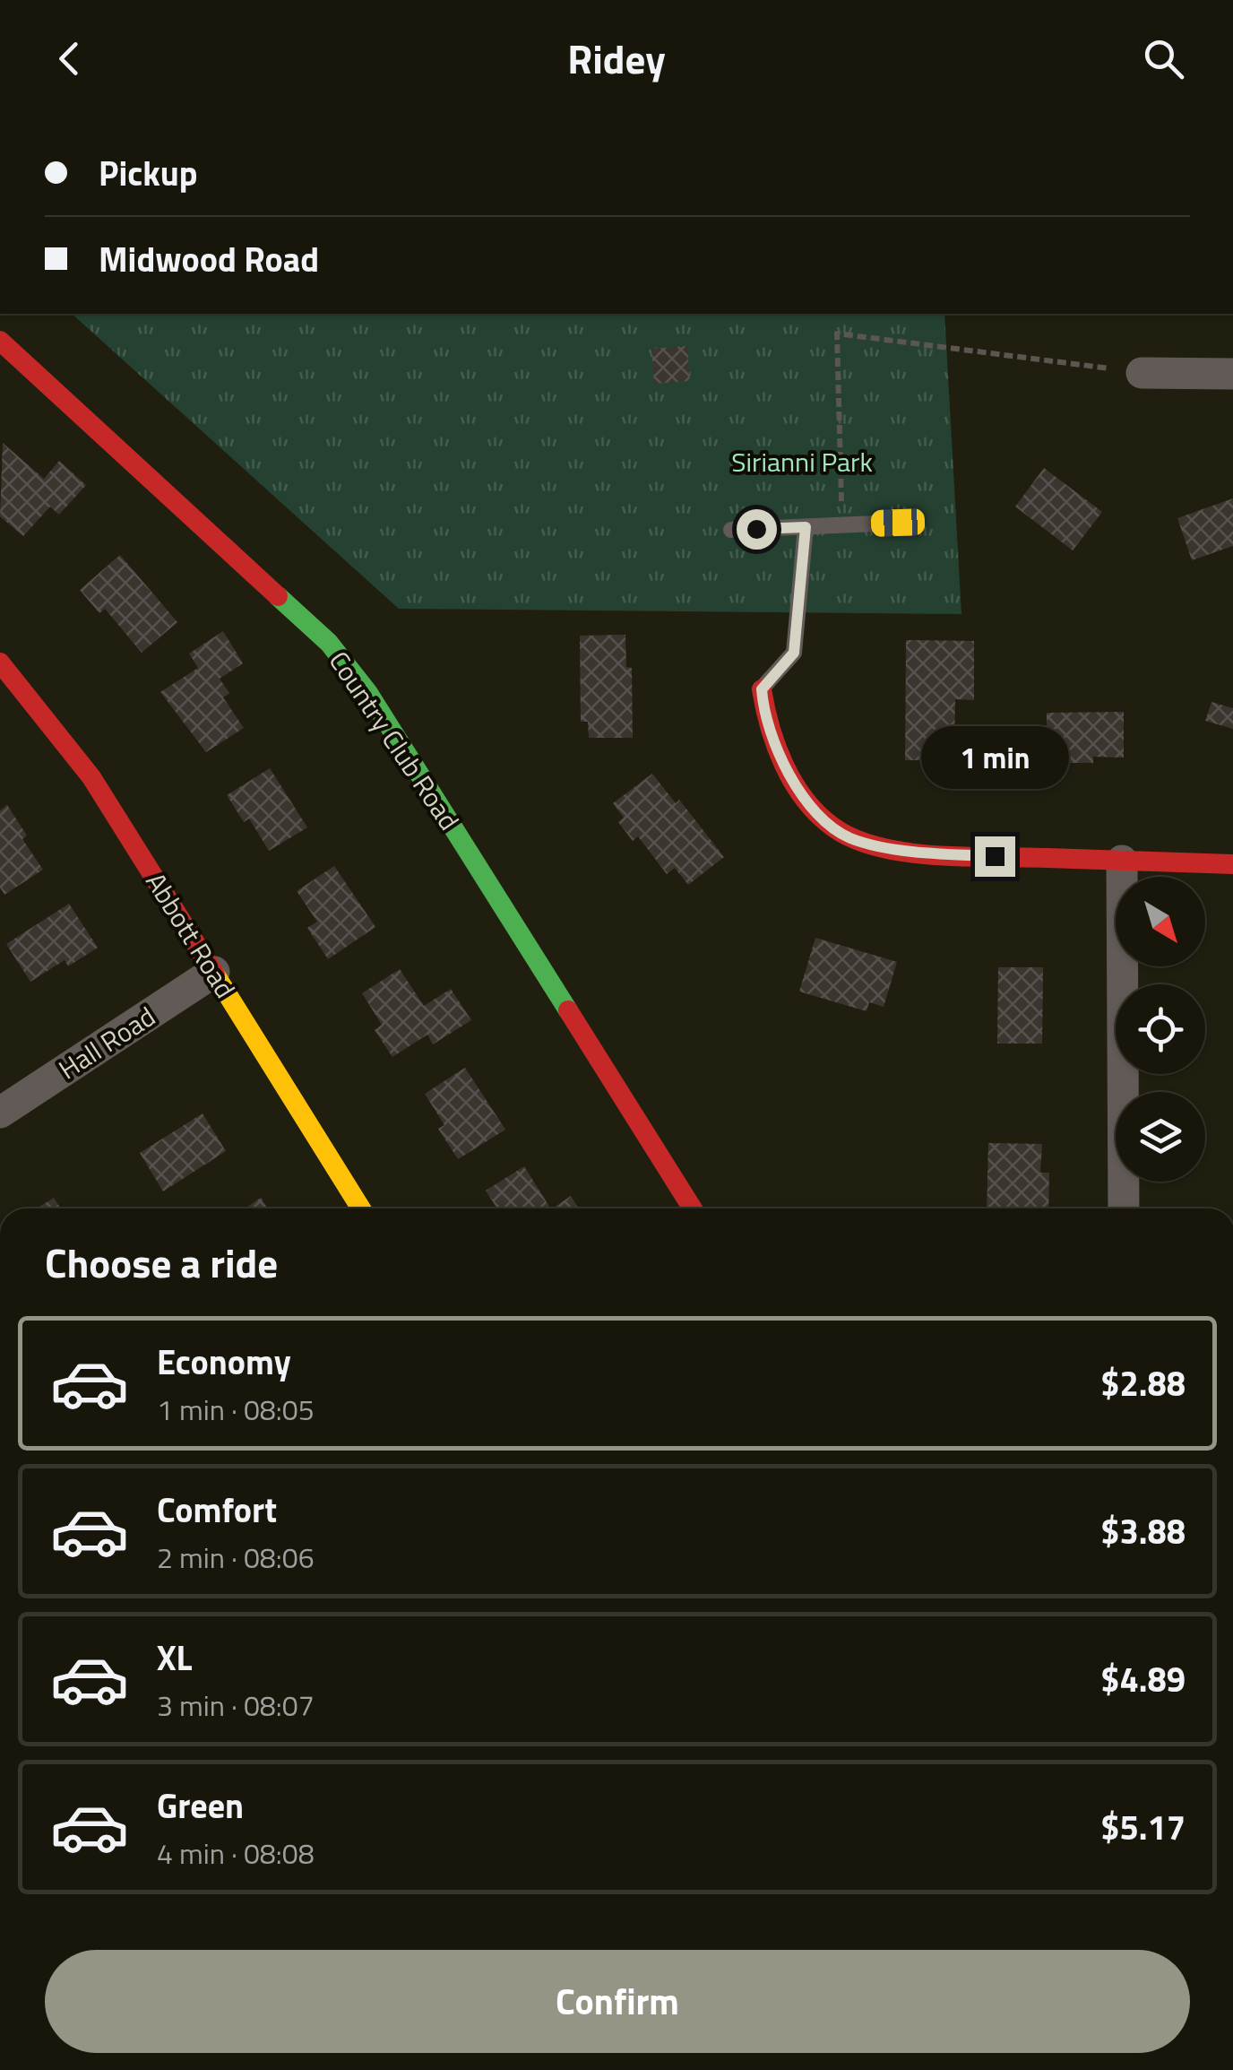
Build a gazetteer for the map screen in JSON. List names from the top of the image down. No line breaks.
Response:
{"streets":{"street":["Country Club Road","Abbott Road","Hall Road"]},"crossings":[["Abbott Road","Hall Road"]],"parks":["Sirianni Park"],"north":"bottom right","page":{"header":"Ridey","banner":["Pickup","Midwood Road"],"bubble":"1 min","heading":"Choose a ride","list":[{"name":"Economy","note":"1 min · 08:05","value":"$2.88"},{"name":"Comfort","note":"2 min · 08:06","value":"$3.88"},{"name":"XL","note":"3 min · 08:07","value":"$4.89"},{"name":"Green","note":"4 min · 08:08","value":"$5.17"}],"buttons":"Confirm"}}
